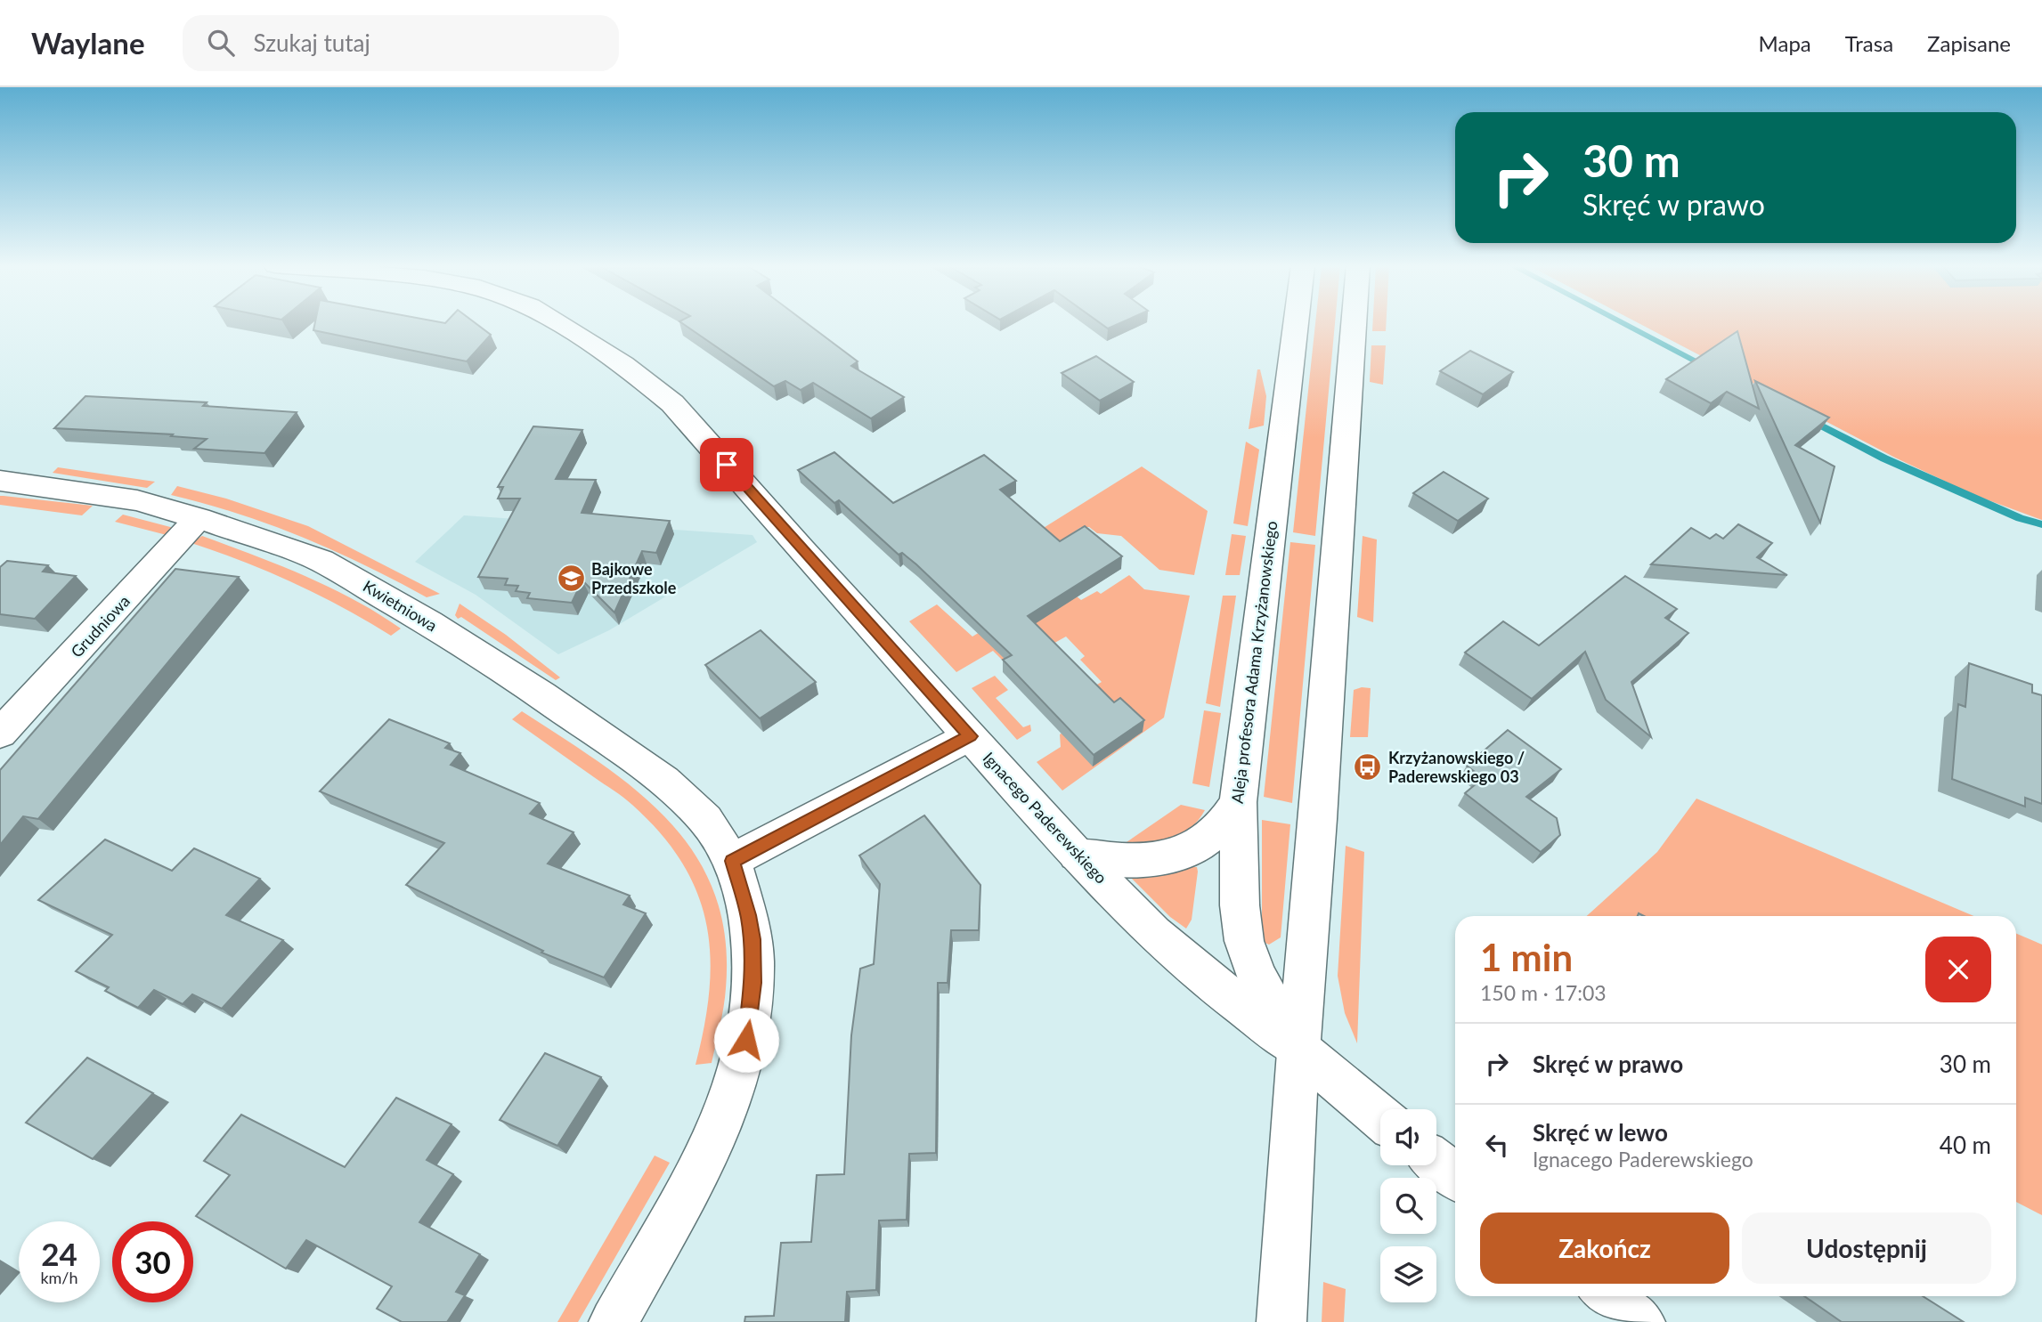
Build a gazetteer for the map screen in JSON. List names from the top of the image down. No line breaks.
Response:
{"streets":{"street":["Kwietniowa","Grudniowa","Aleja profesora Adama Krzyżanowskiego","Ignacego Paderewskiego"]},"crossings":[["Kwietniowa","Grudniowa"],["Aleja profesora Adama Krzyżanowskiego","Ignacego Paderewskiego"]],"places":{"school or university":["Bajkowe Przedszkole"],"bus stop":["Krzyżanowskiego / Paderewskiego 03"]},"page":{"header":"Waylane","search":"Szukaj tutaj","nav":["Mapa","Trasa","Zapisane"],"turn":["30 m","Skręć w prawo"],"heading":["1 min","150 m · 17:03"],"list":[{"name":"Skręć w prawo","value":"30 m"},{"name":"Skręć w lewo","note":"Ignacego Paderewskiego","value":"40 m"}],"buttons":["Zakończ","Udostępnij"],"speed":"24 km/h","limit":"30"}}
